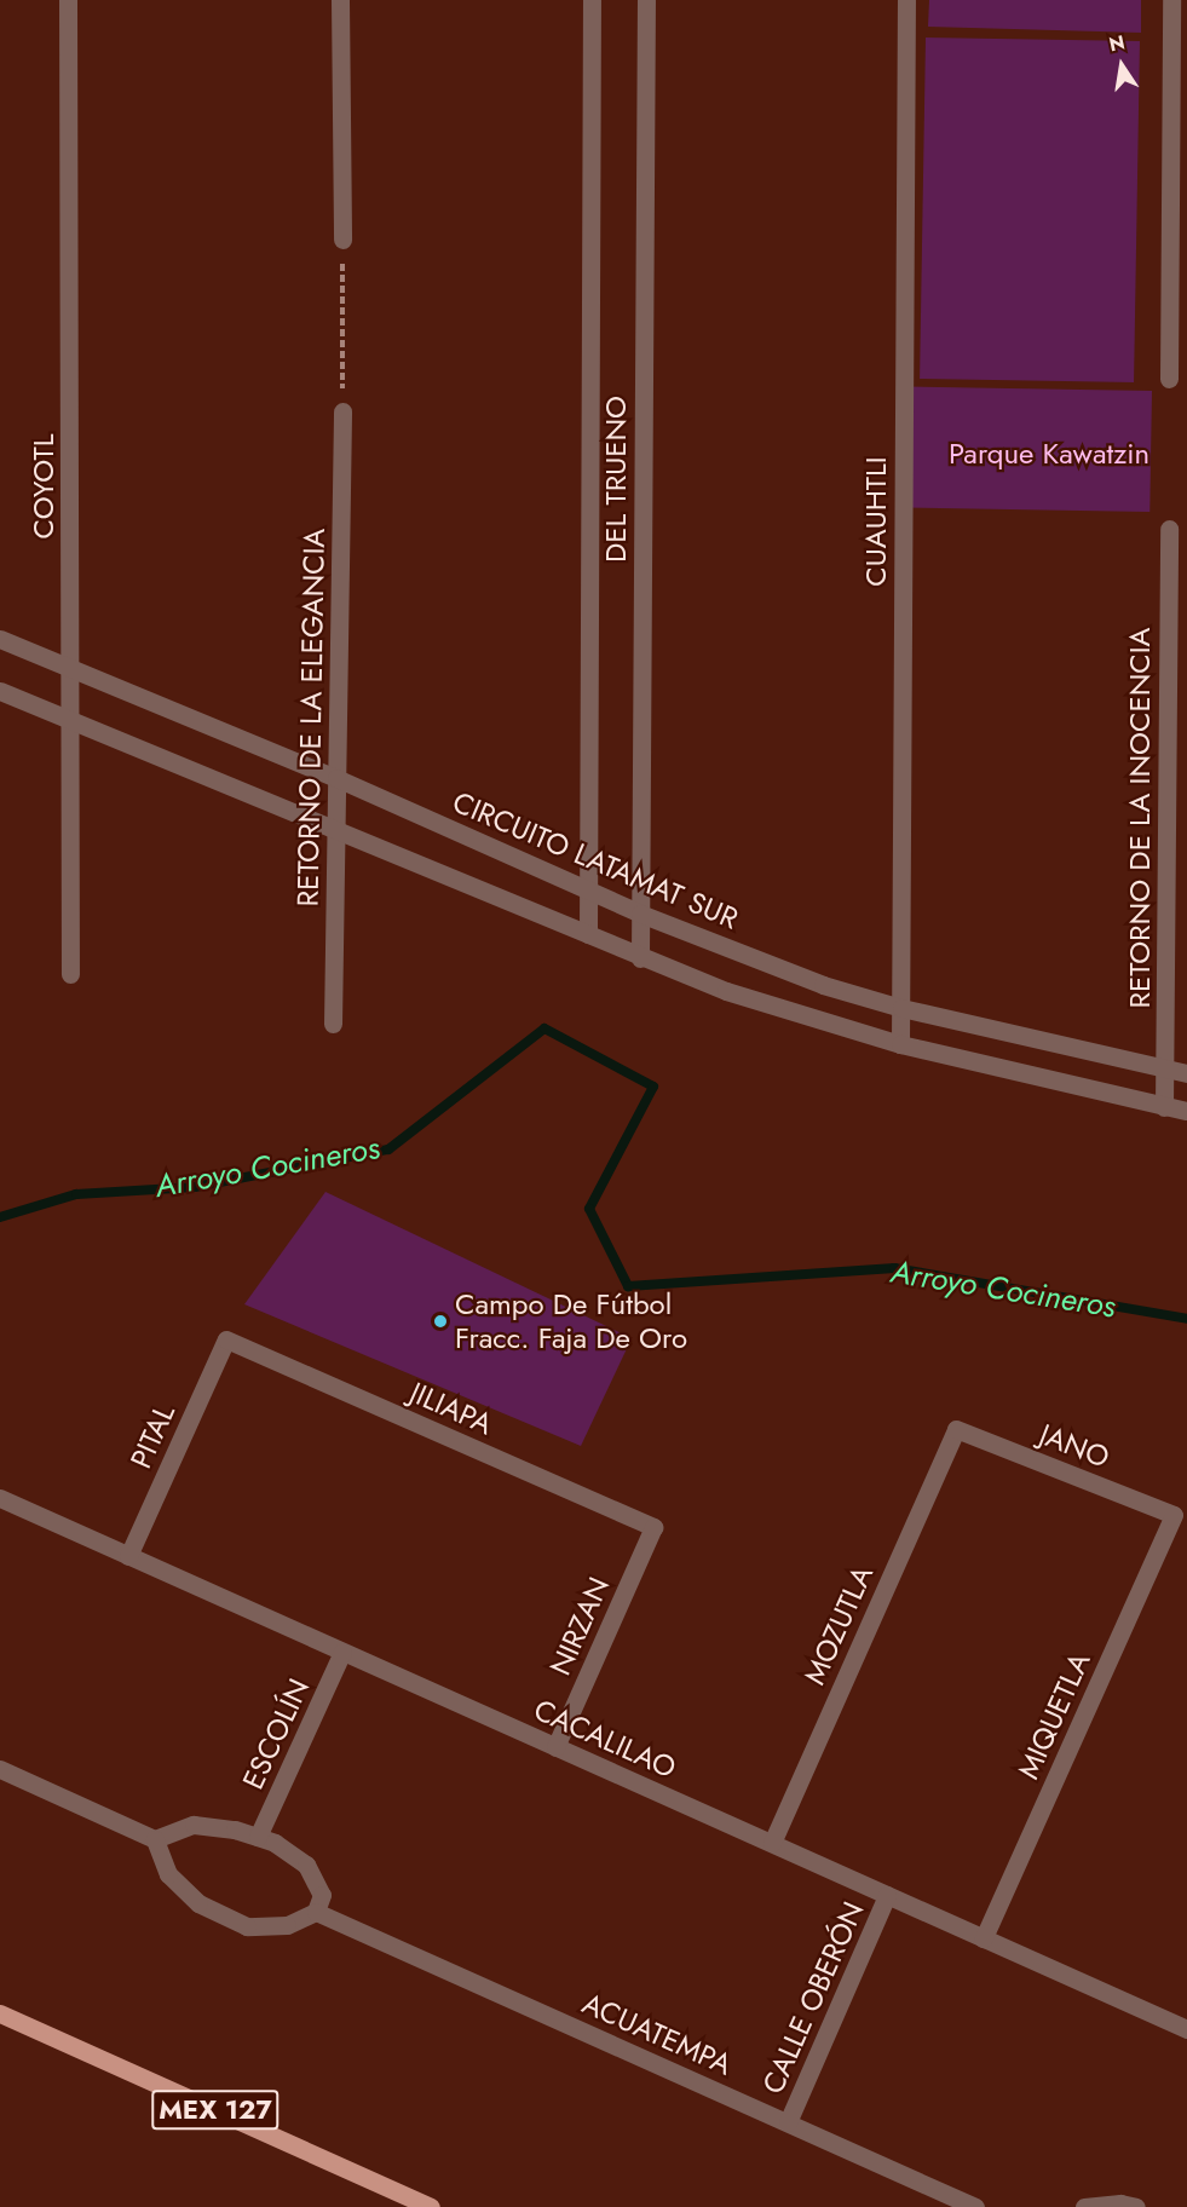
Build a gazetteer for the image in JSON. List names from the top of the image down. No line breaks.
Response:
{"streets":{"main road":["MEX 127"],"street":["DEL TRUENO","COYOTL","CUAUHTLI","RETORNO DE LA ELEGANCIA","RETORNO DE LA INOCENCIA","CIRCUITO LATAMAT SUR","JILIAPA","PITAL","JANO","MOZUTLA","NIRZAN","MIQUETLA","ESCOLÍN","CACALILAO","CALLE OBERÓN","ACUATEMPA"]},"crossings":[["DEL TRUENO","CIRCUITO LATAMAT SUR"],["COYOTL","CIRCUITO LATAMAT SUR"],["CUAUHTLI","CIRCUITO LATAMAT SUR"],["RETORNO DE LA ELEGANCIA","CIRCUITO LATAMAT SUR"],["RETORNO DE LA INOCENCIA","CIRCUITO LATAMAT SUR"],["JILIAPA","PITAL"],["JILIAPA","NIRZAN"],["PITAL","CACALILAO"],["JANO","MOZUTLA"],["JANO","MIQUETLA"],["MOZUTLA","CACALILAO"],["NIRZAN","CACALILAO"],["MIQUETLA","CACALILAO"],["ESCOLÍN","CACALILAO"],["CACALILAO","CALLE OBERÓN"],["CALLE OBERÓN","ACUATEMPA"]],"water":["Arroyo Cocineros"],"parks":["Parque Kawatzin"],"places":["Campo De Fútbol Fracc. Faja De Oro"],"north":"top"}
